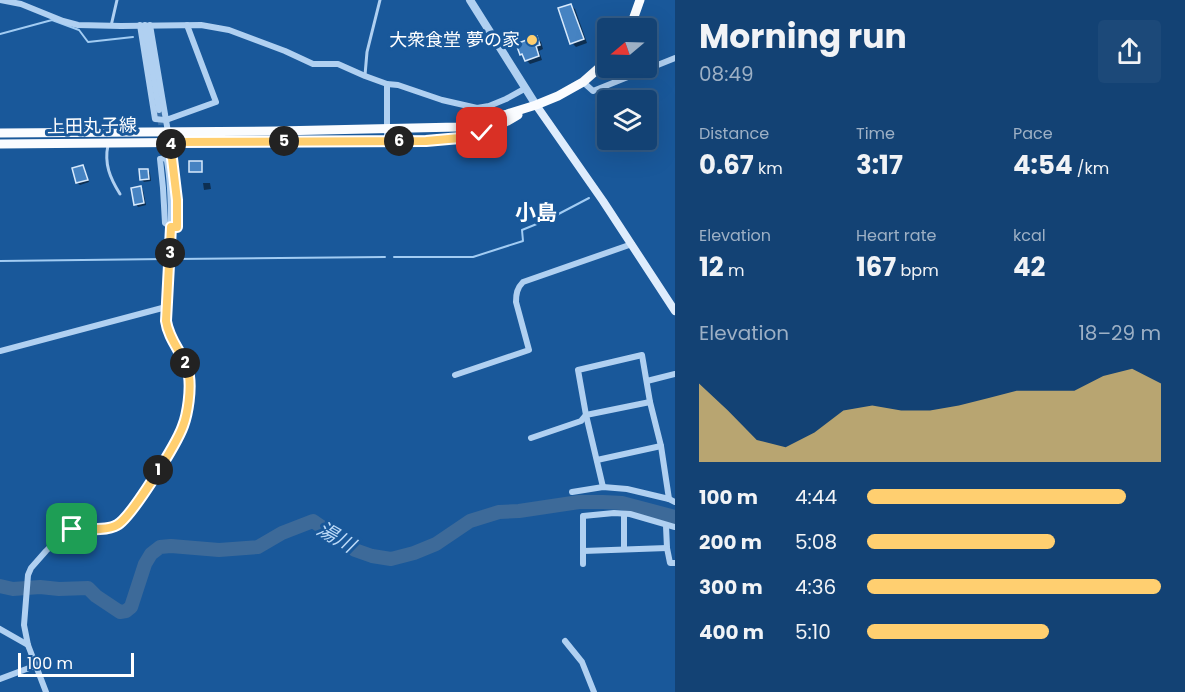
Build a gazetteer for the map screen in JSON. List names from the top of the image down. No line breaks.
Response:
{"streets":{"main road":["上田丸子線"]},"districts":["小島"],"water":["湯川"],"places":["大衆食堂 夢の家"],"scale_bar":"100 m","north":"left","page":{"heading":["Morning run","08:49"],"stats":[["Distance","0.67 km"],["Time","3:17"],["Pace","4:54 /km"],["Elevation","12 m"],["Heart rate","167 bpm"],["kcal","42"]],"pins":["5","6","4","3","2","1"],"chart":["Elevation","18–29 m"],"list":[{"name":"100 m","note":"4:44"},{"name":"200 m","note":"5:08"},{"name":"300 m","note":"4:36"},{"name":"400 m","note":"5:10"}],"scale":"100 m"}}
